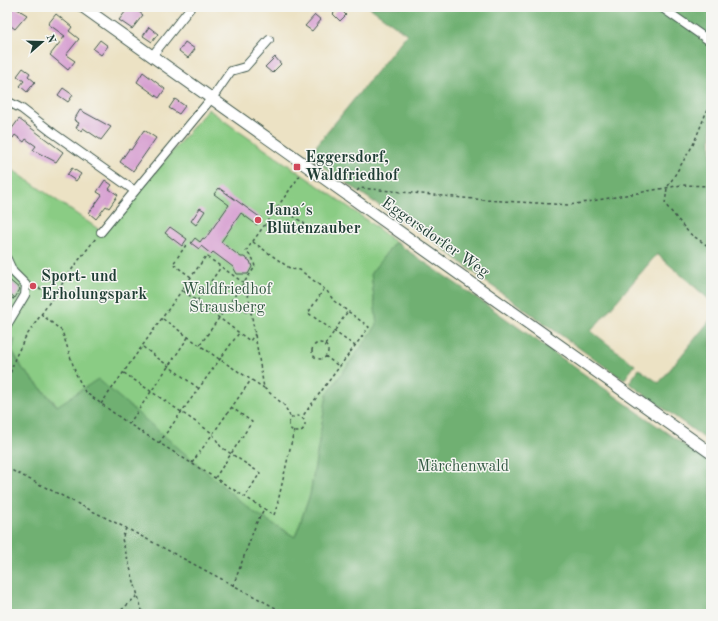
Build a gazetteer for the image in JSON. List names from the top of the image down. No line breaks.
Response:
{"streets":{"main road":["Eggersdorfer Weg"]},"parks":["Waldfriedhof Strausberg","Märchenwald"],"places":{"transit":["Eggersdorf, Waldfriedhof"],"other":["Jana´s Blütenzauber","Sport- und Erholungspark"]},"north":"right"}
